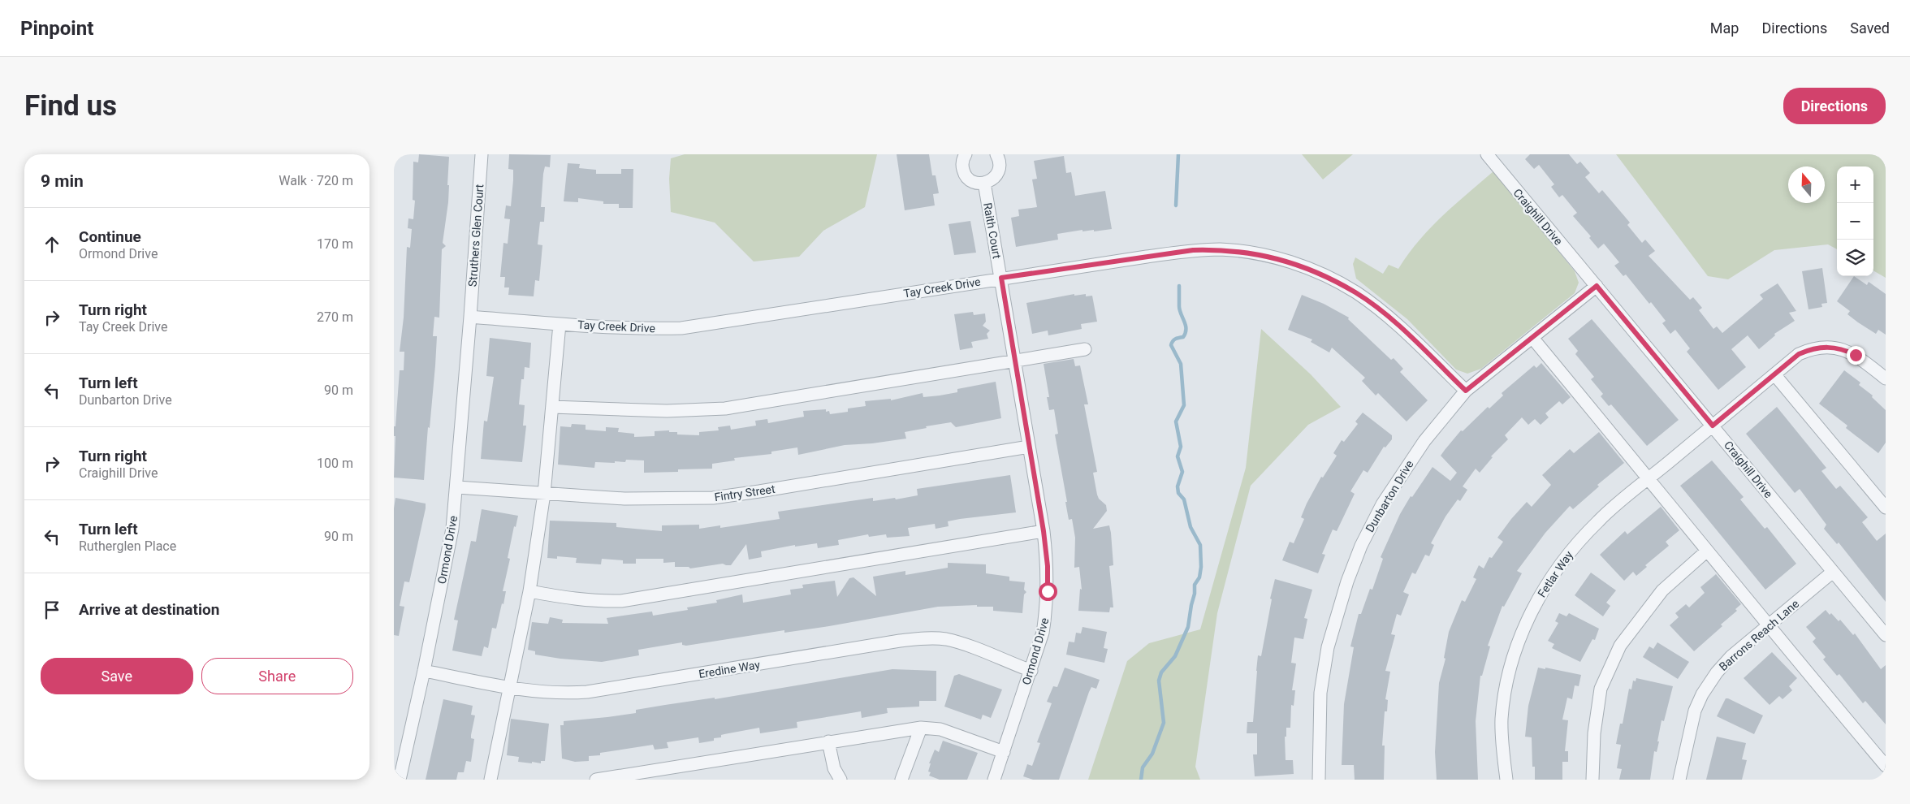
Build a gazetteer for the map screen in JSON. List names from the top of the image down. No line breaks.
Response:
{"streets":{"street":["Craighill Drive","Raith Court","Struthers Glen Court","Tay Creek Drive","Fintry Street","Dunbarton Drive","Ormond Drive","Fetlar Way","Barrons Reach Lane","Eredine Way"]},"crossings":[["Craighill Drive","Dunbarton Drive"],["Craighill Drive","Fetlar Way"],["Craighill Drive","Barrons Reach Lane"],["Raith Court","Tay Creek Drive"],["Raith Court","Ormond Drive"],["Struthers Glen Court","Tay Creek Drive"],["Struthers Glen Court","Ormond Drive"],["Tay Creek Drive","Dunbarton Drive"],["Tay Creek Drive","Ormond Drive"],["Fintry Street","Ormond Drive"],["Ormond Drive","Eredine Way"]],"north":"top","page":{"header":"Pinpoint","nav":["Map","Directions","Saved"],"buttons":["Directions",["Save","Share"]],"title":"Find us","heading":["9 min","Walk · 720 m"],"map_buttons":["+","−"],"list":[["Continue","Ormond Drive","170 m"],["Turn right","Tay Creek Drive","270 m"],["Turn left","Dunbarton Drive","90 m"],["Turn right","Craighill Drive","100 m"],["Turn left","Rutherglen Place","90 m"],"Arrive at destination"]}}
